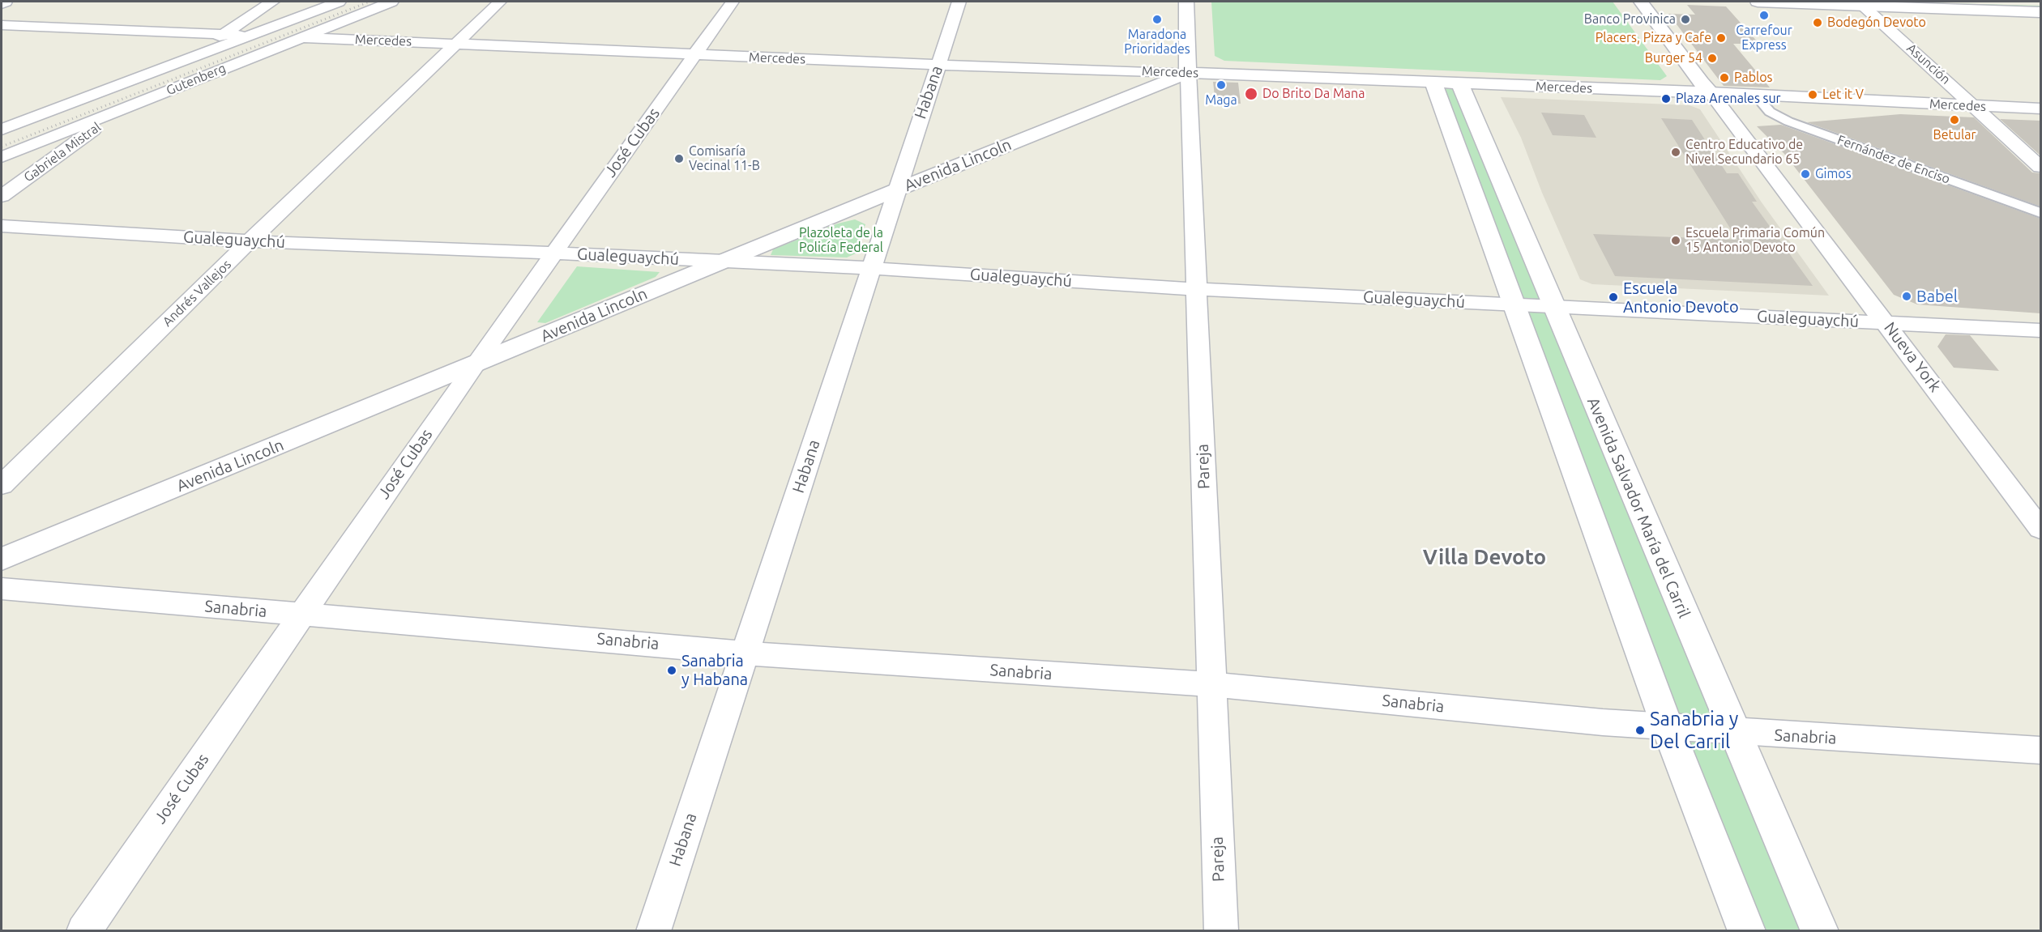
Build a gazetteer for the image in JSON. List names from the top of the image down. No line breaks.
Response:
{"streets":{"street":["Mercedes","Asunción","Gutenberg","Habana","José Cubas","Gabriela Mistral","Fernández de Enciso","Avenida Lincoln","Gualeguaychú","Andrés Vallejos","Nueva York","Pareja","Avenida Salvador María del Carril","Sanabria"]},"crossings":[["Mercedes","Asunción"],["Mercedes","Gutenberg"],["Mercedes","Habana"],["Mercedes","José Cubas"],["Mercedes","Fernández de Enciso"],["Mercedes","Avenida Lincoln"],["Mercedes","Andrés Vallejos"],["Mercedes","Nueva York"],["Mercedes","Pareja"],["Mercedes","Avenida Salvador María del Carril"],["Gutenberg","Gabriela Mistral"],["Habana","Avenida Lincoln"],["Habana","Gualeguaychú"],["Habana","Sanabria"],["José Cubas","Avenida Lincoln"],["José Cubas","Gualeguaychú"],["José Cubas","Sanabria"],["Avenida Lincoln","Gualeguaychú"],["Avenida Lincoln","Pareja"],["Gualeguaychú","Andrés Vallejos"],["Gualeguaychú","Nueva York"],["Gualeguaychú","Pareja"],["Gualeguaychú","Avenida Salvador María del Carril"],["Pareja","Sanabria"],["Avenida Salvador María del Carril","Sanabria"]],"districts":["Villa Devoto"],"parks":["Plazoleta de la Policía Federal"],"places":["Carrefour Express","Maradona Prioridades","Banco Provinica","Bodegón Devoto","Placers, Pizza y Cafe","Burger 54","Pablos","Maga","Do Brito Da Mana","Let it V","Plaza Arenales sur","Betular","Centro Educativo de Nivel Secundario 65","Comisaría Vecinal 11-B","Gimos","Escuela Primaria Común 15 Antonio Devoto","Babel","Escuela Antonio Devoto","Sanabria y Habana","Sanabria y Del Carril"]}
